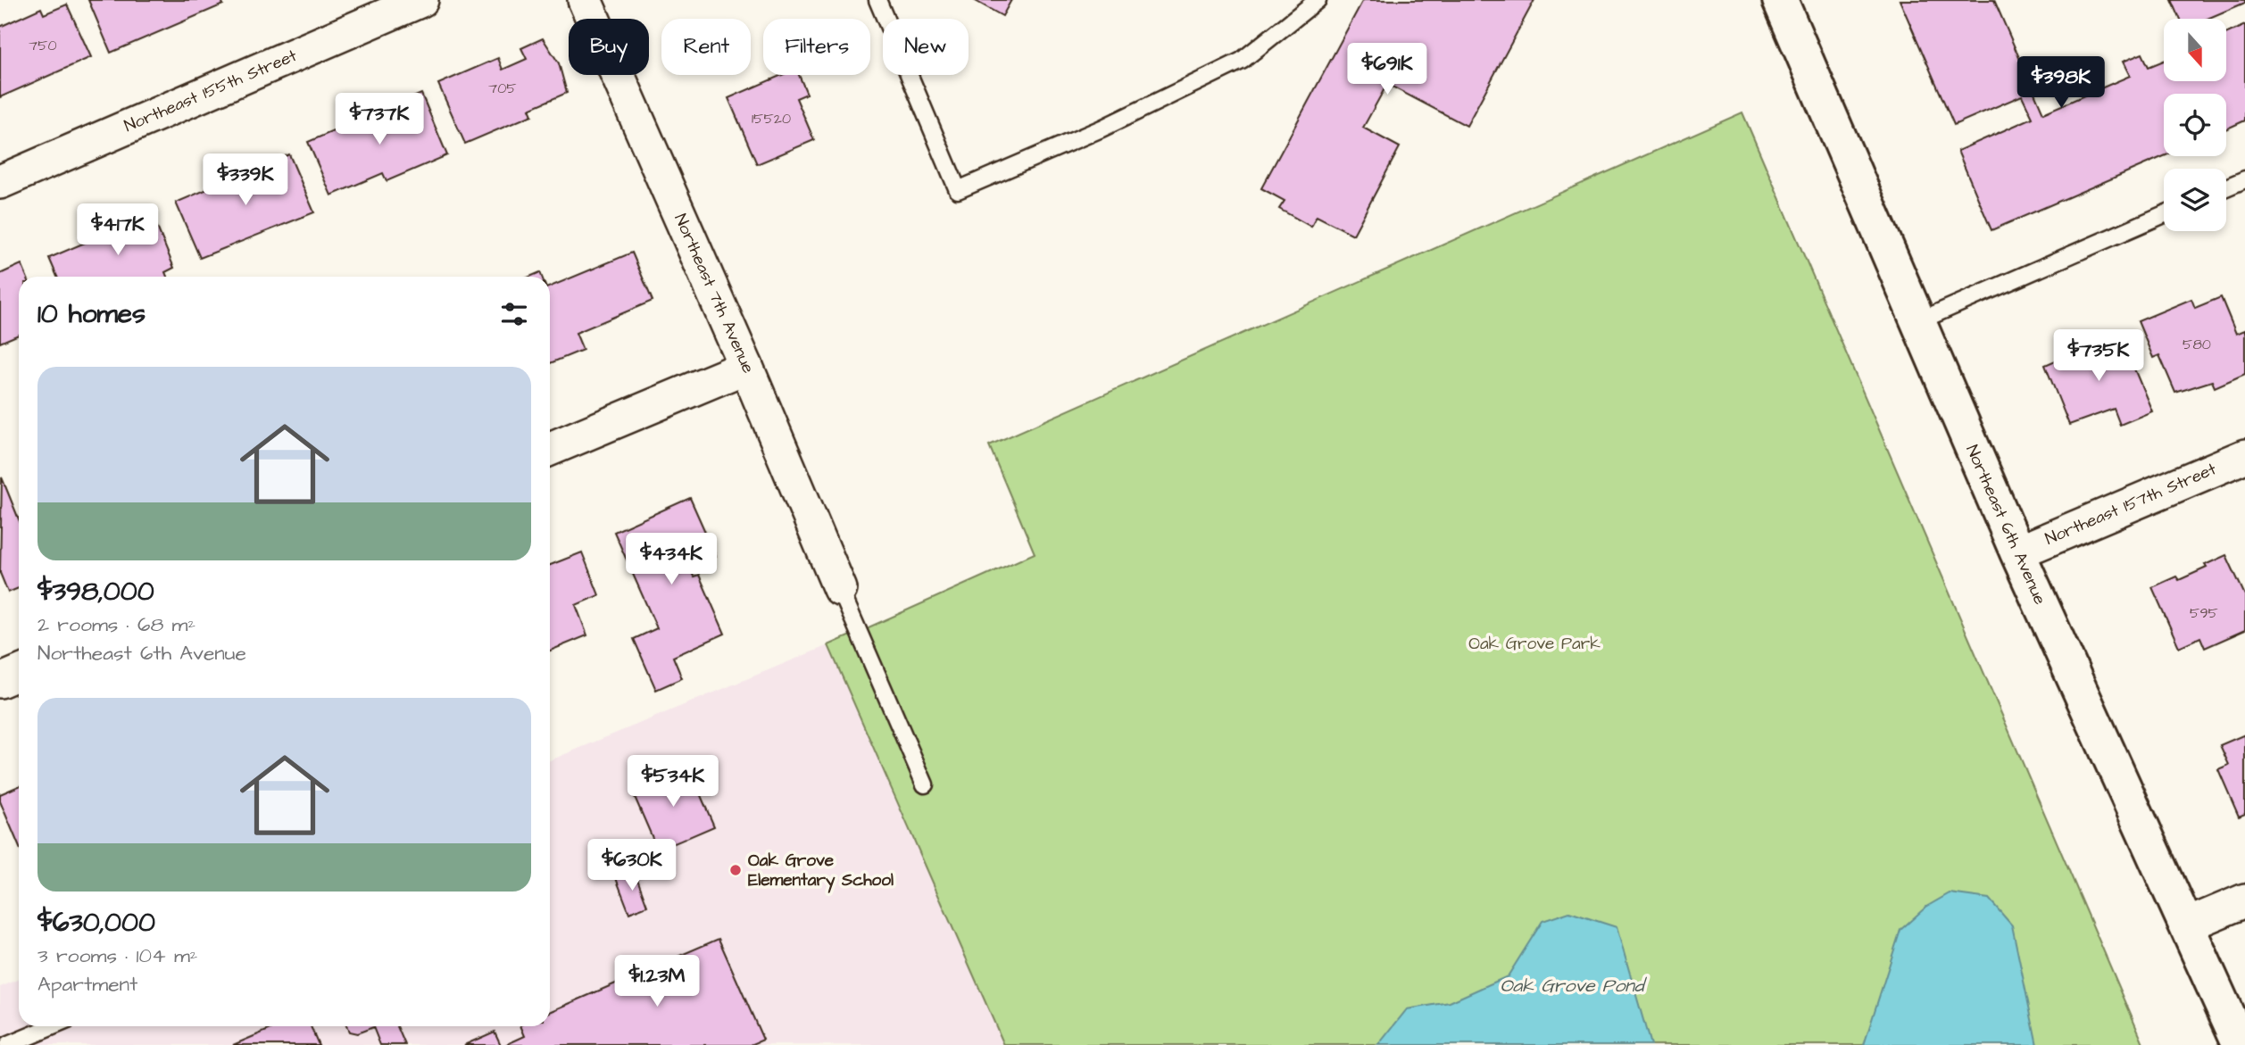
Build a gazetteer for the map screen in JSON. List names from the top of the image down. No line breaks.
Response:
{"streets":{"main road":["Northeast 6th Avenue"],"street":["Northeast 155th Street","Northeast 7th Avenue","Northeast 157th Street"]},"crossings":[["Northeast 157th Street","Northeast 6th Avenue"]],"water":["Oak Grove Pond"],"parks":["Oak Grove Park"],"places":["Oak Grove Elementary School"],"house_numbers":["750","705","15520","580","595"],"north":"bottom","page":{"chip":["Buy","Rent","Filters","New"],"price":["$691K","$398K","$737K","$339K","$417K","$735K","$434K","$534K","$630K","$1.23M"],"heading":"10 homes","list":[{"name":"$398,000","note":"2 rooms · 68 m² · Northeast 6th Avenue"},{"name":"$630,000","note":"3 rooms · 104 m² · Apartment"}]}}
